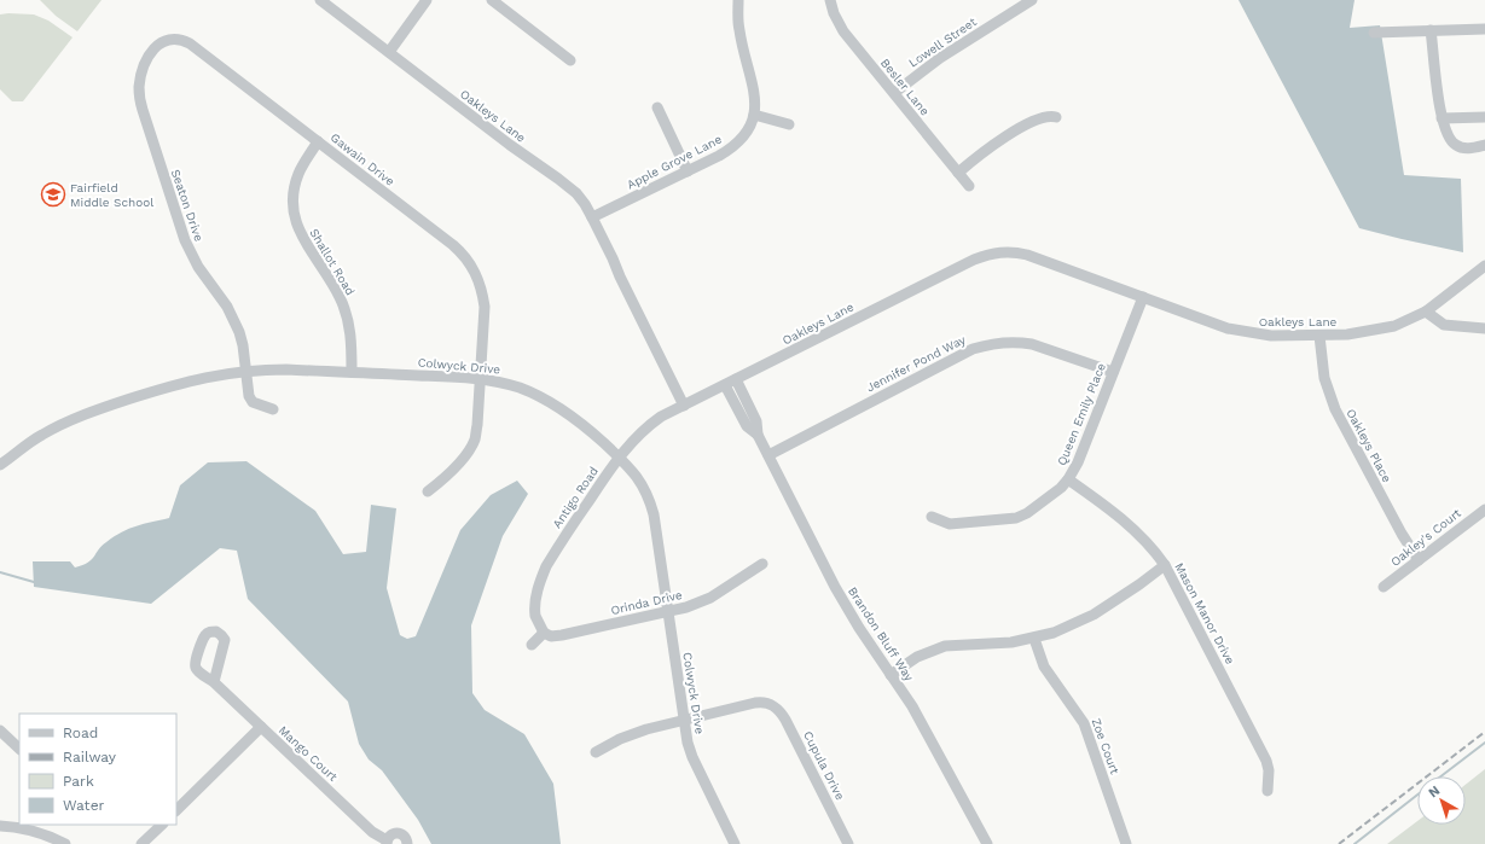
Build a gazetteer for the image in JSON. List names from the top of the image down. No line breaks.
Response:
{"streets":{"street":["Lowell Street","Besler Lane","Oakleys Lane","Gawain Drive","Apple Grove Lane","Seaton Drive","Shallot Road","Jennifer Pond Way","Colwyck Drive","Queen Emily Place","Oakleys Place","Antigo Road","Oakley's Court","Orinda Drive","Mason Manor Drive","Brandon Bluff Way","Zoe Court","Mango Court","Cupula Drive"]},"crossings":[["Lowell Street","Besler Lane"],["Oakleys Lane","Apple Grove Lane"],["Oakleys Lane","Queen Emily Place"],["Oakleys Lane","Oakleys Place"],["Oakleys Lane","Antigo Road"],["Oakleys Lane","Brandon Bluff Way"],["Gawain Drive","Seaton Drive"],["Gawain Drive","Shallot Road"],["Gawain Drive","Colwyck Drive"],["Seaton Drive","Colwyck Drive"],["Shallot Road","Colwyck Drive"],["Jennifer Pond Way","Queen Emily Place"],["Jennifer Pond Way","Brandon Bluff Way"],["Colwyck Drive","Antigo Road"],["Colwyck Drive","Orinda Drive"],["Colwyck Drive","Cupula Drive"],["Queen Emily Place","Mason Manor Drive"],["Oakleys Place","Oakley's Court"],["Antigo Road","Orinda Drive"]],"places":{"school or university":["Fairfield Middle School"]},"legend":["Road","Railway","Park","Water"],"north":"top left"}
